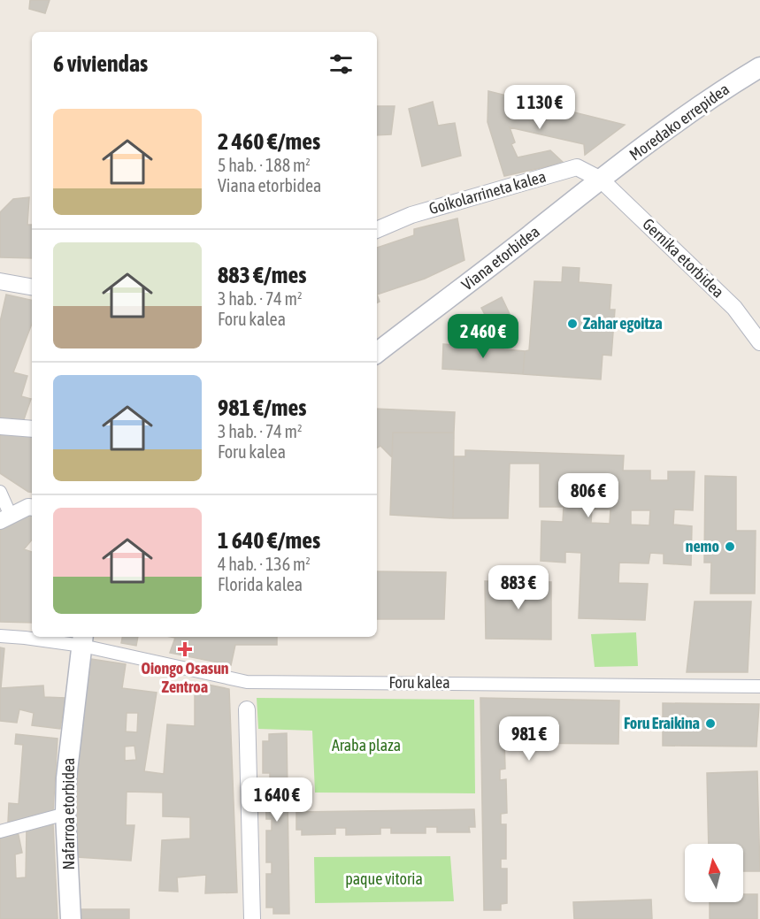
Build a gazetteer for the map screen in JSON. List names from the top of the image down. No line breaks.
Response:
{"streets":{"street":["Moredako errepidea","Goikolarrineta kalea","Viana etorbidea","Gernika etorbidea","Foru kalea","Nafarroa etorbidea"]},"crossings":[["Moredako errepidea","Goikolarrineta kalea"],["Moredako errepidea","Viana etorbidea"],["Moredako errepidea","Gernika etorbidea"],["Goikolarrineta kalea","Viana etorbidea"],["Goikolarrineta kalea","Gernika etorbidea"],["Viana etorbidea","Gernika etorbidea"],["Foru kalea","Nafarroa etorbidea"]],"parks":["Araba plaza","paque vitoria"],"places":{"other":["Zahar egoitza","nemo","Foru Eraikina"],"health":["Oiongo Osasun Zentroa"]},"north":"top","page":{"heading":"6 viviendas","price":["1 130 €","2 460 €","806 €","883 €","981 €","1 640 €"],"list":[{"name":"2 460 €/mes","note":"5 hab. · 188 m² · Viana etorbidea"},{"name":"883 €/mes","note":"3 hab. · 74 m² · Foru kalea"},{"name":"981 €/mes","note":"3 hab. · 74 m² · Foru kalea"},{"name":"1 640 €/mes","note":"4 hab. · 136 m² · Florida kalea"}]}}
